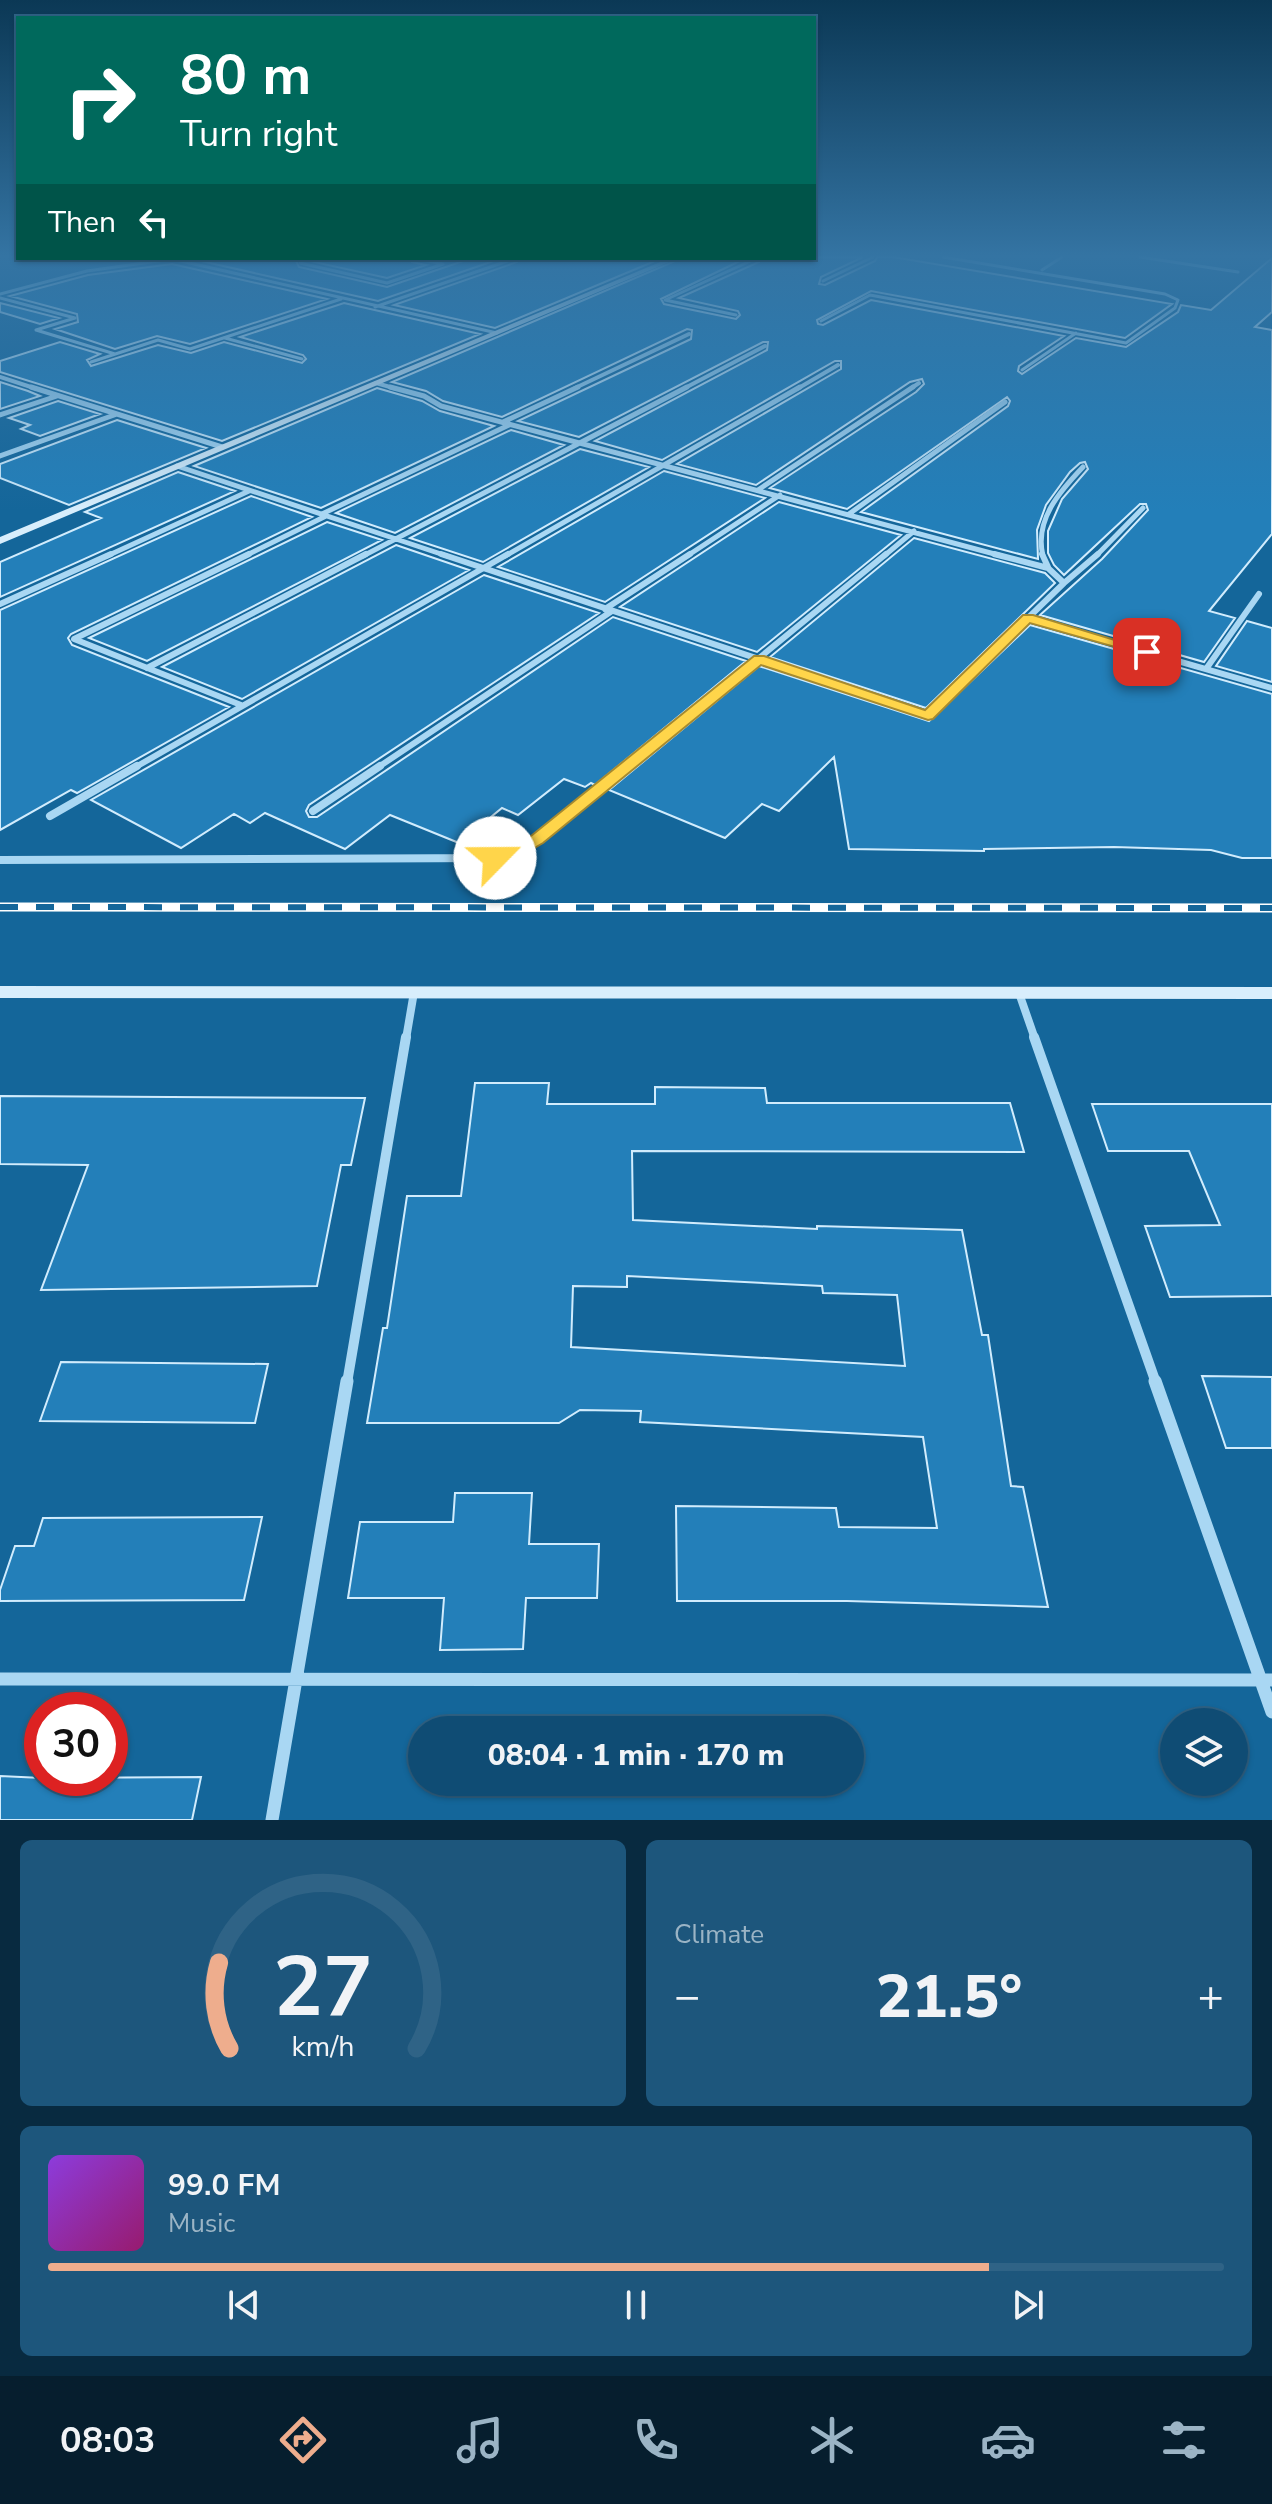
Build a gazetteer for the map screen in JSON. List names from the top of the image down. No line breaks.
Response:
{"page":{"turn":["80 m","Turn right"],"then":"Then","limit":"30","trip":"08:04 · 1 min · 170 m","tile":"Climate","heat":["−","21.5°","+"],"song":["99.0 FM","Music"],"tabs":"08:03","gauge":["27","km/h"]}}
